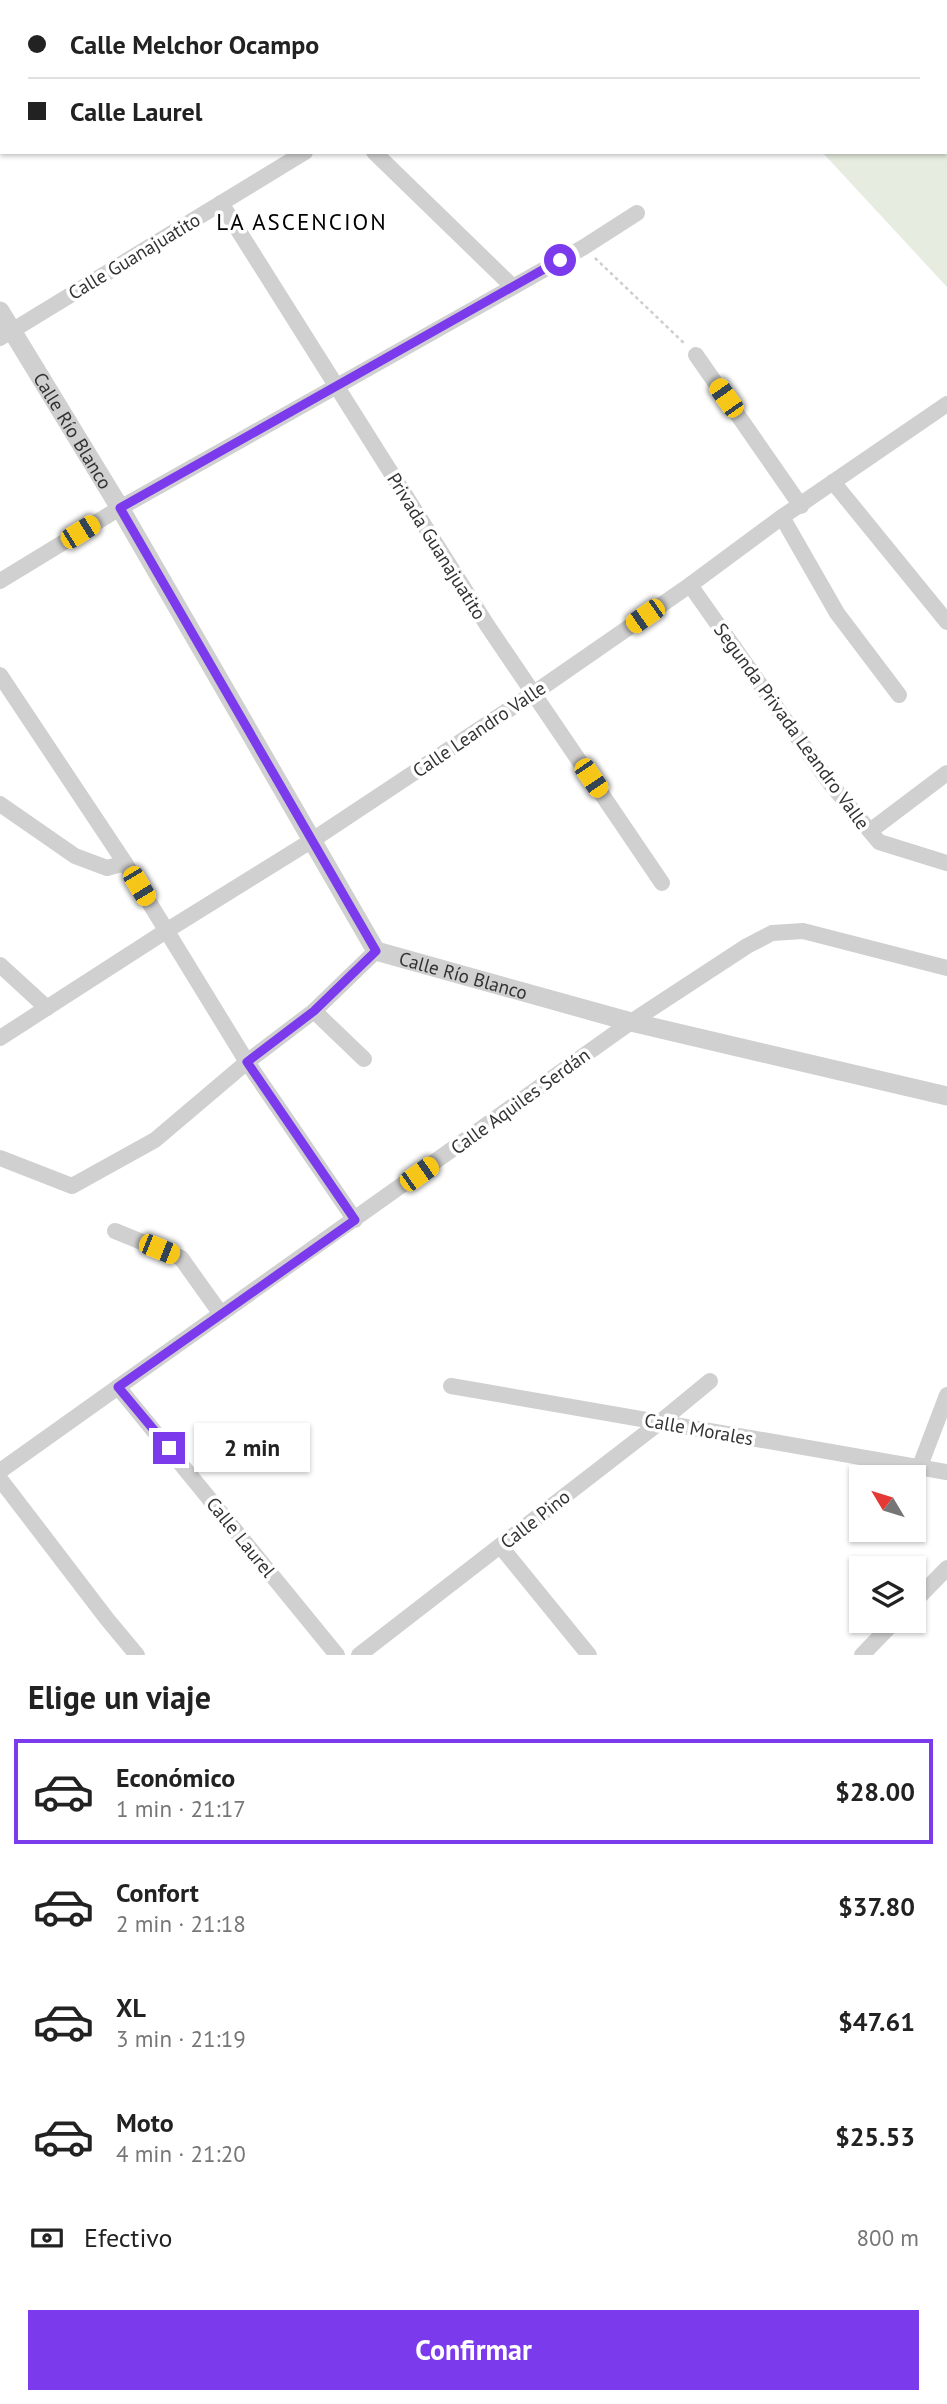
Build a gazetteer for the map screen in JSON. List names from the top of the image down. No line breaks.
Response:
{"streets":{"street":["Calle Guanajuatito","Calle Río Blanco","Privada Guanajuatito","Segunda Privada Leandro Valle","Calle Leandro Valle","Calle Aquiles Serdán","Calle Morales","Calle Pino","Calle Laurel"]},"crossings":[["Calle Guanajuatito","Calle Río Blanco"],["Calle Guanajuatito","Privada Guanajuatito"],["Calle Río Blanco","Calle Leandro Valle"],["Calle Río Blanco","Calle Aquiles Serdán"],["Privada Guanajuatito","Calle Leandro Valle"],["Segunda Privada Leandro Valle","Calle Leandro Valle"],["Calle Aquiles Serdán","Calle Laurel"],["Calle Morales","Calle Pino"]],"districts":["LA ASCENCION"],"north":"top left","page":{"banner":["Calle Melchor Ocampo","Calle Laurel"],"bubble":"2 min","heading":"Elige un viaje","list":[{"name":"Económico","note":"1 min · 21:17","value":"$28.00"},{"name":"Confort","note":"2 min · 21:18","value":"$37.80"},{"name":"XL","note":"3 min · 21:19","value":"$47.61"},{"name":"Moto","note":"4 min · 21:20","value":"$25.53"}],"pay":["Efectivo","800 m"],"buttons":"Confirmar"}}
